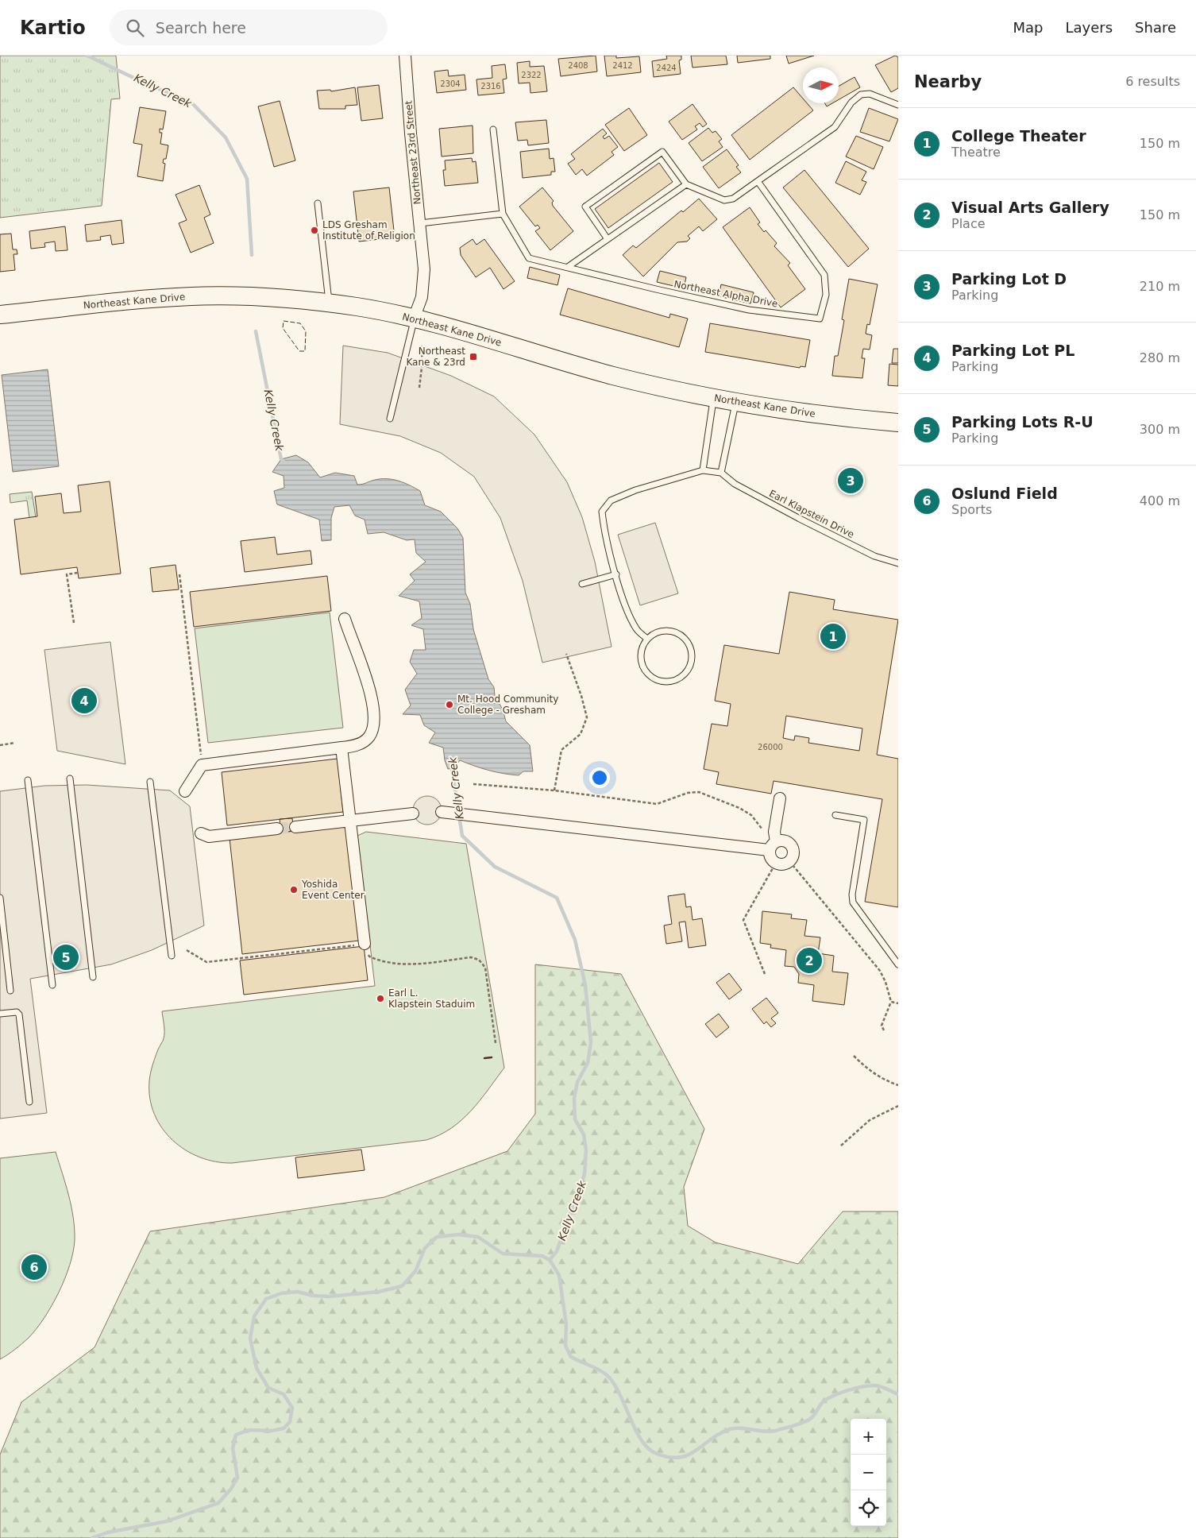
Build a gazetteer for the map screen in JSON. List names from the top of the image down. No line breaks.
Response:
{"streets":{"main road":["Northeast Kane Drive"],"street":["Northeast 23rd Street"],"lane":["Northeast Alpha Drive","Earl Klapstein Drive"]},"crossings":[["Northeast 23rd Street","Northeast Kane Drive"]],"water":["Kelly Creek"],"places":{"other":["LDS Gresham Institute of Religion","Mt. Hood Community College - Gresham","Yoshida Event Center","Earl L. Klapstein Staduim"],"transit":["Northeast Kane & 23rd"]},"house_numbers":["2408","2412","2424","2322","2304","2316","26000"],"north":"right","page":{"header":"Kartio","search":"Search here","nav":["Map","Layers","Share"],"heading":["Nearby","6 results"],"list":[{"mark":"1","name":"College Theater","note":"Theatre","value":"150 m"},{"mark":"2","name":"Visual Arts Gallery","note":"Place","value":"150 m"},{"mark":"3","name":"Parking Lot D","note":"Parking","value":"210 m"},{"mark":"4","name":"Parking Lot PL","note":"Parking","value":"280 m"},{"mark":"5","name":"Parking Lots R-U","note":"Parking","value":"300 m"},{"mark":"6","name":"Oslund Field","note":"Sports","value":"400 m"}],"pins":["3","1","4","5","2","6"],"map_buttons":["+","−"]}}
